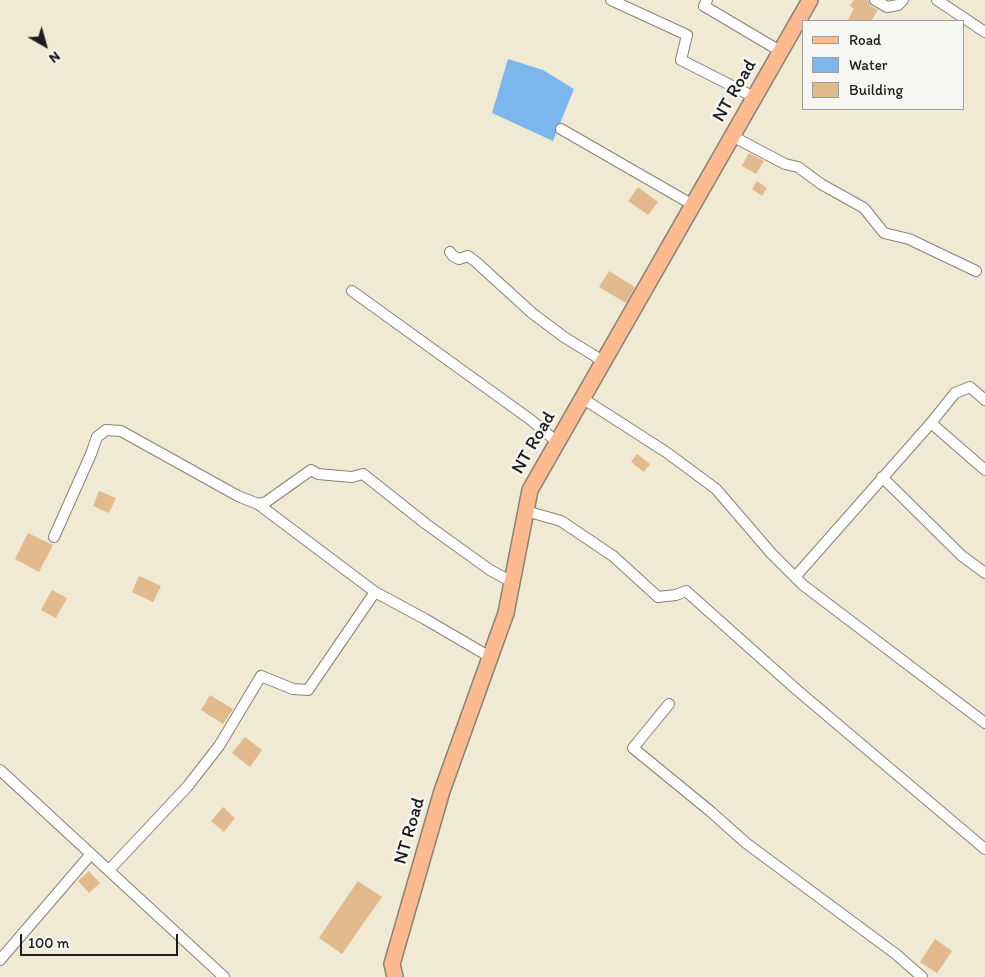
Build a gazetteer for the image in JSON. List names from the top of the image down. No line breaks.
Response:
{"streets":{"main road":["NT Road"]},"legend":["Road","Water","Building"],"scale_bar":"100 m","north":"bottom right"}
